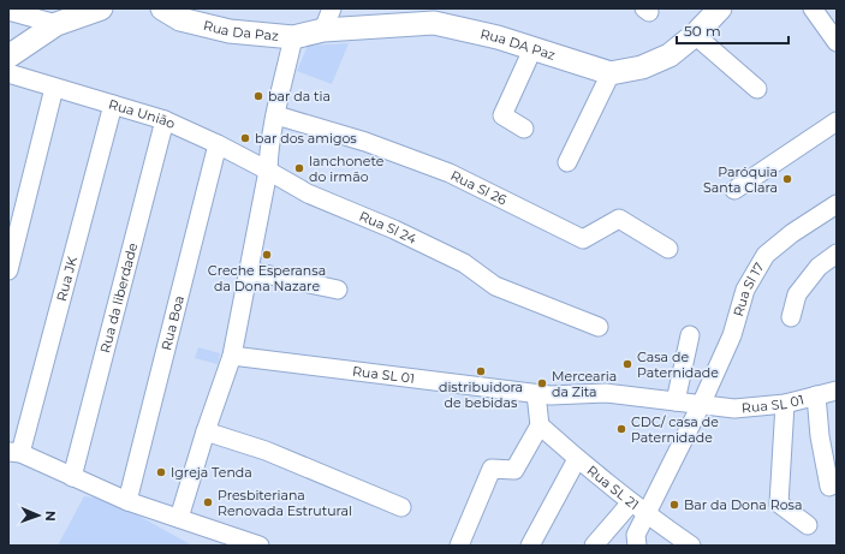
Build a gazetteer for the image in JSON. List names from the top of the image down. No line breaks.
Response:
{"streets":{"street":["Rua Da Paz","Rua DA Paz","Rua União","Rua Sl 26","Rua Sl 24","Rua JK","Rua Sl 17","Rua da liberdade","Rua Boa","Rua SL 01","Rua SL 21"]},"crossings":[["Rua Da Paz","Rua DA Paz"],["Rua União","Rua Sl 24"],["Rua União","Rua JK"],["Rua União","Rua da liberdade"],["Rua União","Rua Boa"],["Rua Sl 17","Rua SL 01"],["Rua Sl 17","Rua SL 21"]],"places":["bar da tia","bar dos amigos","lanchonete do irmão","Paróquia Santa Clara","Creche Esperansa da Dona Nazare","Casa de Paternidade","distribuidora de bebidas","Mercearia da Zita","CDC/ casa de Paternidade","Igreja Tenda","Presbiteriana Renovada Estrutural","Bar da Dona Rosa"],"scale_bar":"50 m","north":"right"}
